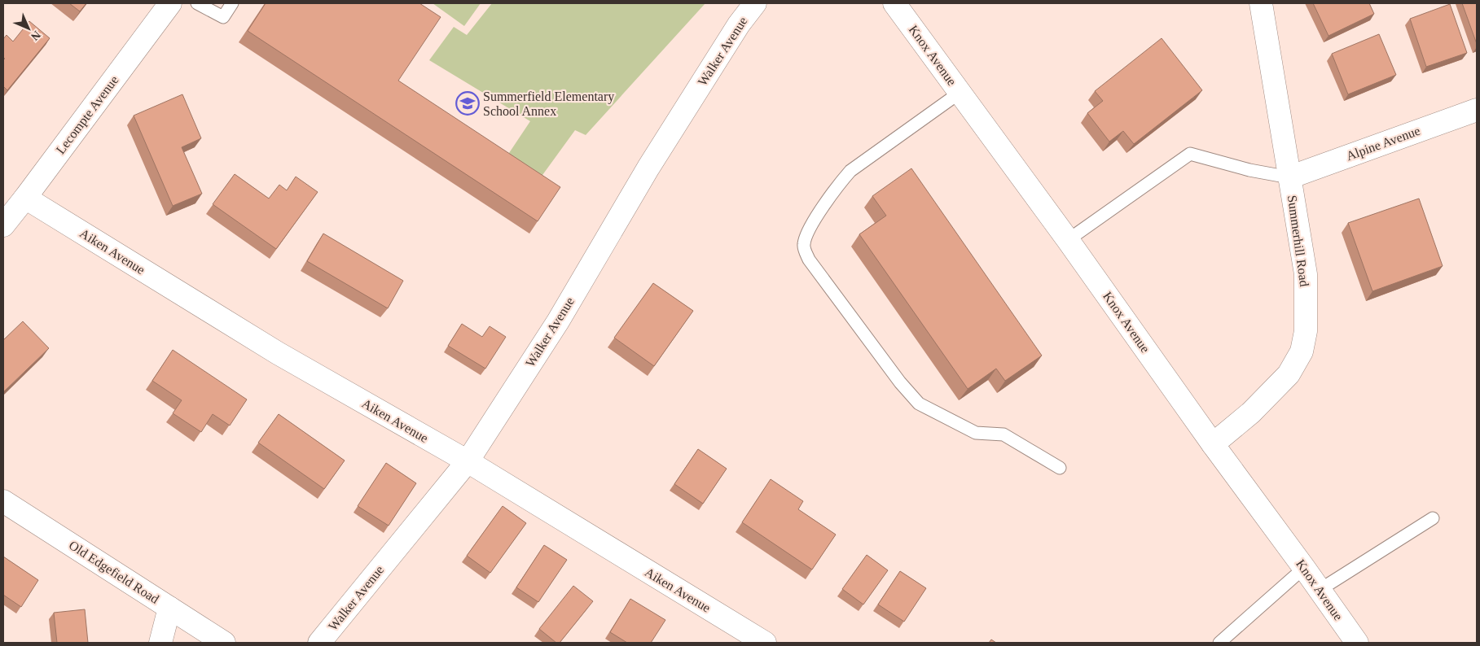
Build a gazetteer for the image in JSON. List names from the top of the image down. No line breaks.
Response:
{"streets":{"street":["Walker Avenue","Knox Avenue","Lecompte Avenue","Alpine Avenue","Summerhill Road","Aiken Avenue","Old Edgefield Road"]},"crossings":[["Walker Avenue","Aiken Avenue"],["Knox Avenue","Summerhill Road"],["Lecompte Avenue","Aiken Avenue"],["Alpine Avenue","Summerhill Road"]],"places":{"school or university":["Summerfield Elementary School Annex"]},"north":"bottom right"}
